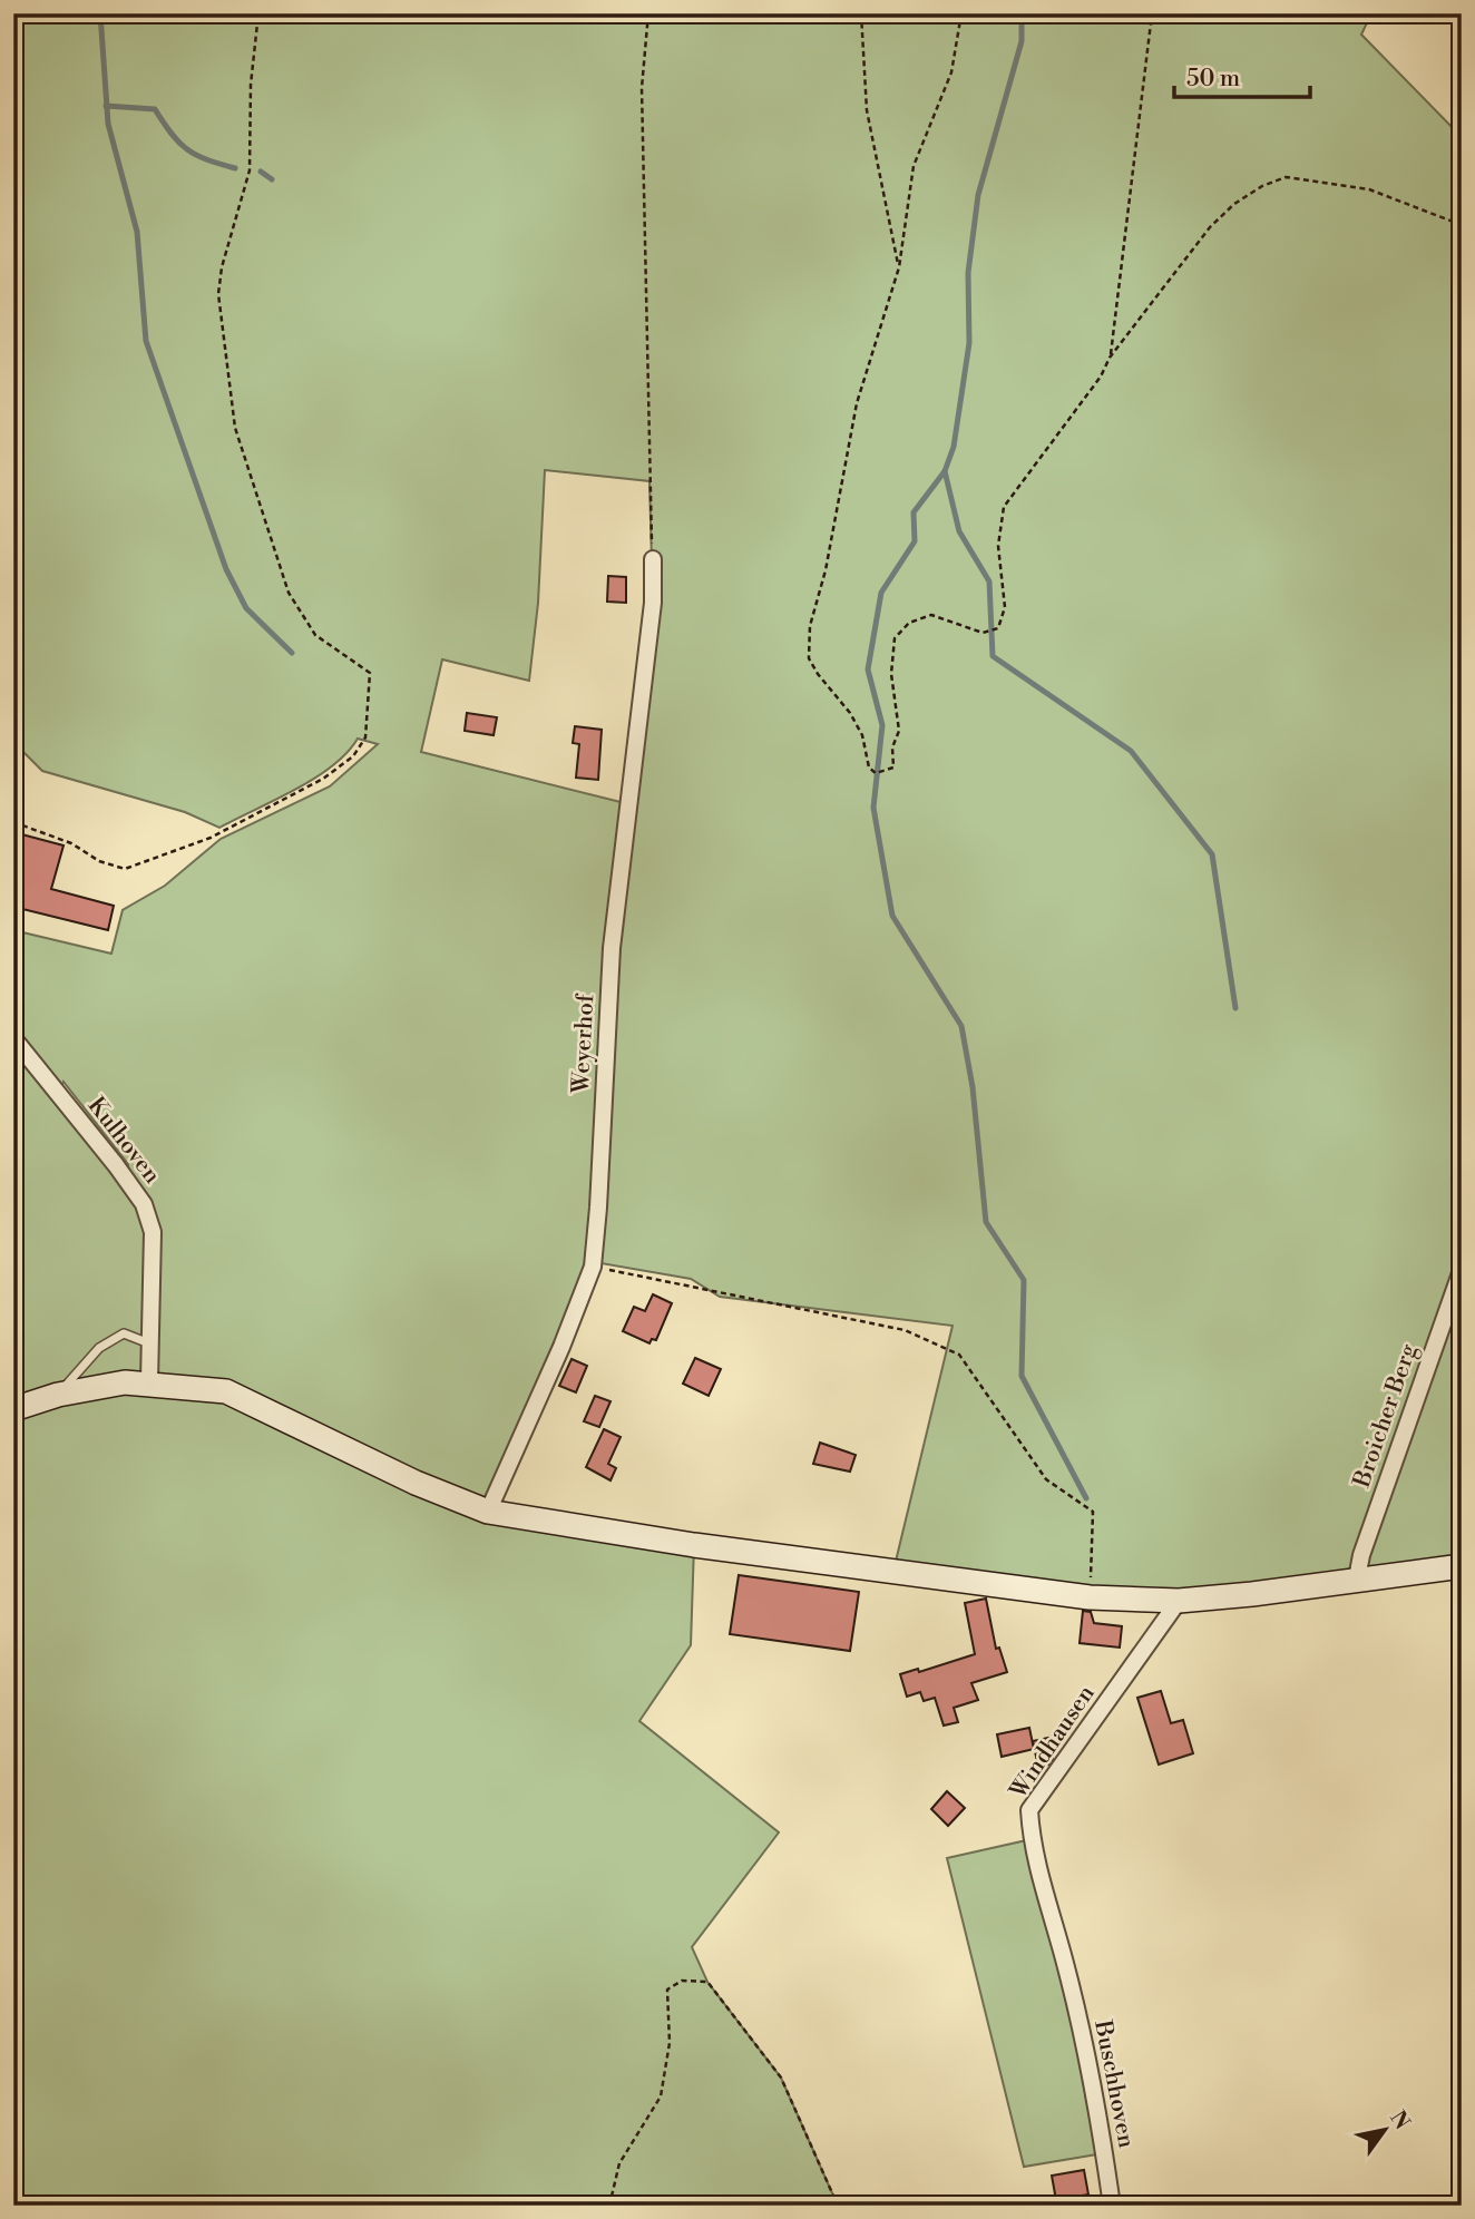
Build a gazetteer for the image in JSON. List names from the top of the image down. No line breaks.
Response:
{"streets":{"street":["Weyerhof","Kulhoven","Broicher Berg","Windhausen","Buschhoven"]},"crossings":[["Windhausen","Buschhoven"]],"scale_bar":"50 m","north":"top right"}
